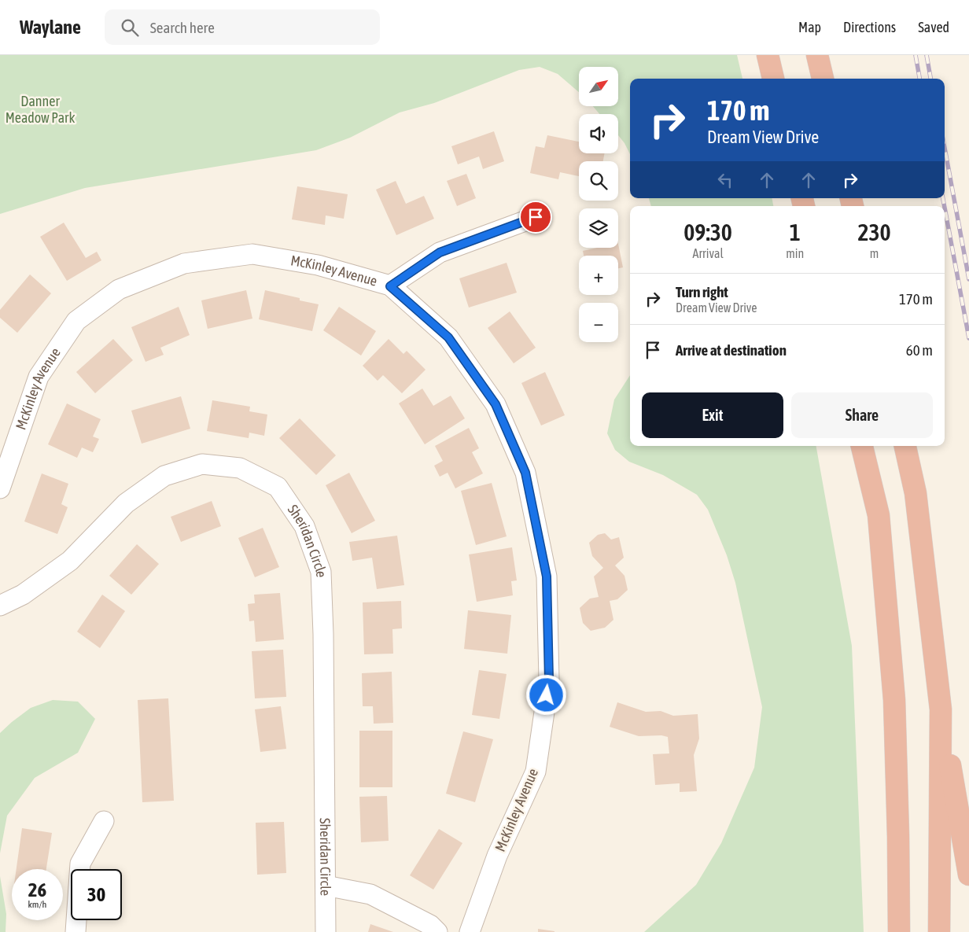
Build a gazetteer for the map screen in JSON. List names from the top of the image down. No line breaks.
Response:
{"streets":{"street":["McKinley Avenue","Sheridan Circle"]},"parks":["Danner Meadow Park"],"north":"top right","page":{"header":"Waylane","search":"Search here","nav":["Map","Directions","Saved"],"map_buttons":["+","−"],"turn":["170 m","Dream View Drive"],"eta":["09:30","Arrival","1","min","230","m"],"list":[{"name":"Turn right","note":"Dream View Drive","value":"170 m"},{"name":"Arrive at destination","value":"60 m"}],"buttons":["Exit","Share"],"speed":"26 km/h","limit":"30"}}
